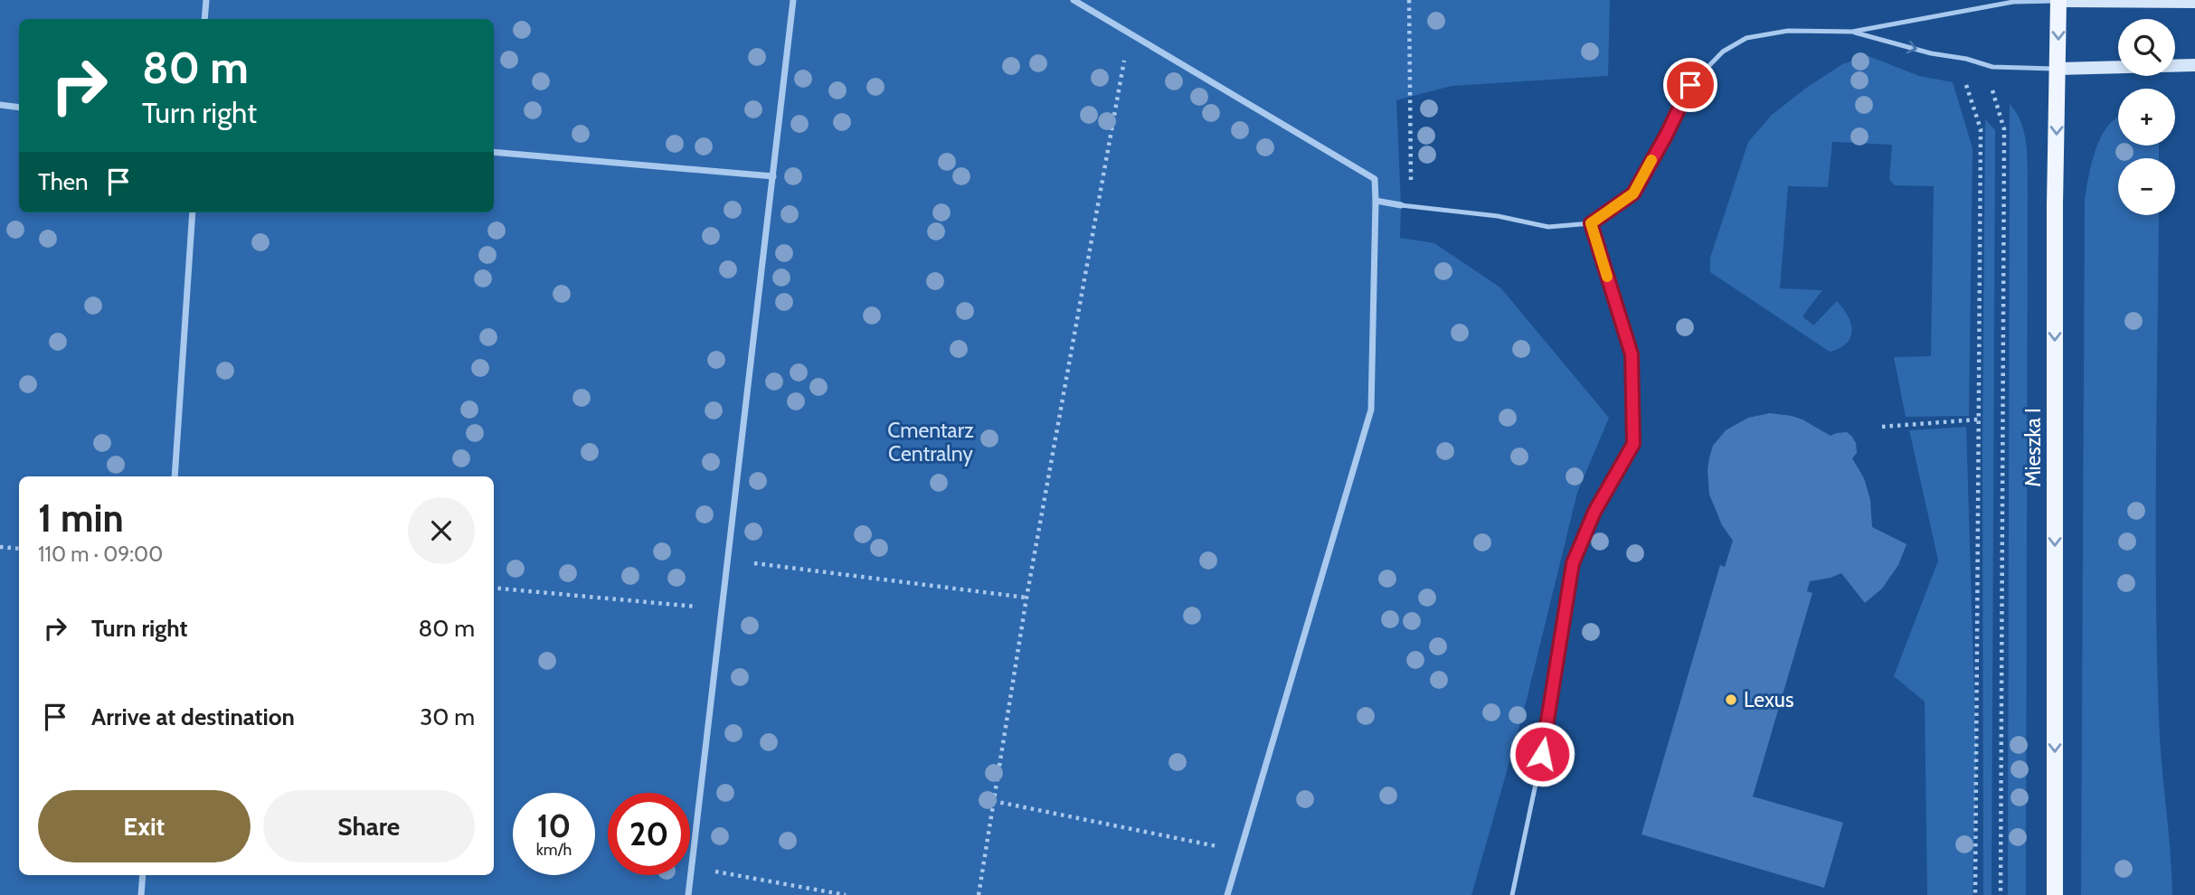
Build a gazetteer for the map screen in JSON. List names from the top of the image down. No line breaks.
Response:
{"streets":{"main road":["Mieszka I"]},"one_way":["Mieszka I"],"parks":["Cmentarz Centralny"],"places":["Lexus"],"page":{"map_buttons":["+","−"],"turn":["80 m","Turn right"],"then":"Then","heading":["1 min","110 m · 09:00"],"list":[{"name":"Turn right","value":"80 m"},{"name":"Arrive at destination","value":"30 m"}],"buttons":["Exit","Share"],"speed":"10 km/h","limit":"20"}}
